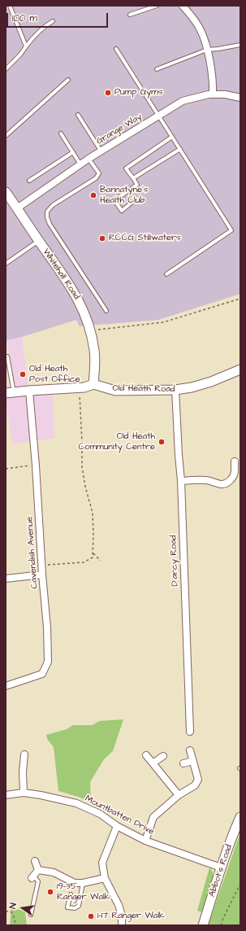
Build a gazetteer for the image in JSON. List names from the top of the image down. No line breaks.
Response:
{"streets":{"street":["Grange Way","Whitehall Road","Old Heath Road","Cavendish Avenue","D'arcy Road","Mountbatten Drive","Abbot's Road"]},"crossings":[["Grange Way","Whitehall Road"],["Whitehall Road","Old Heath Road"],["Old Heath Road","D'arcy Road"],["Mountbatten Drive","Abbot's Road"]],"places":["Pump Gyms","Bannatyne's Health Club","RCCG Stillwaters","Old Heath Post Office","Old Heath Community Centre","19-35 Ranger Walk","1-17 Ranger Walk"],"scale_bar":"100 m","north":"left"}
